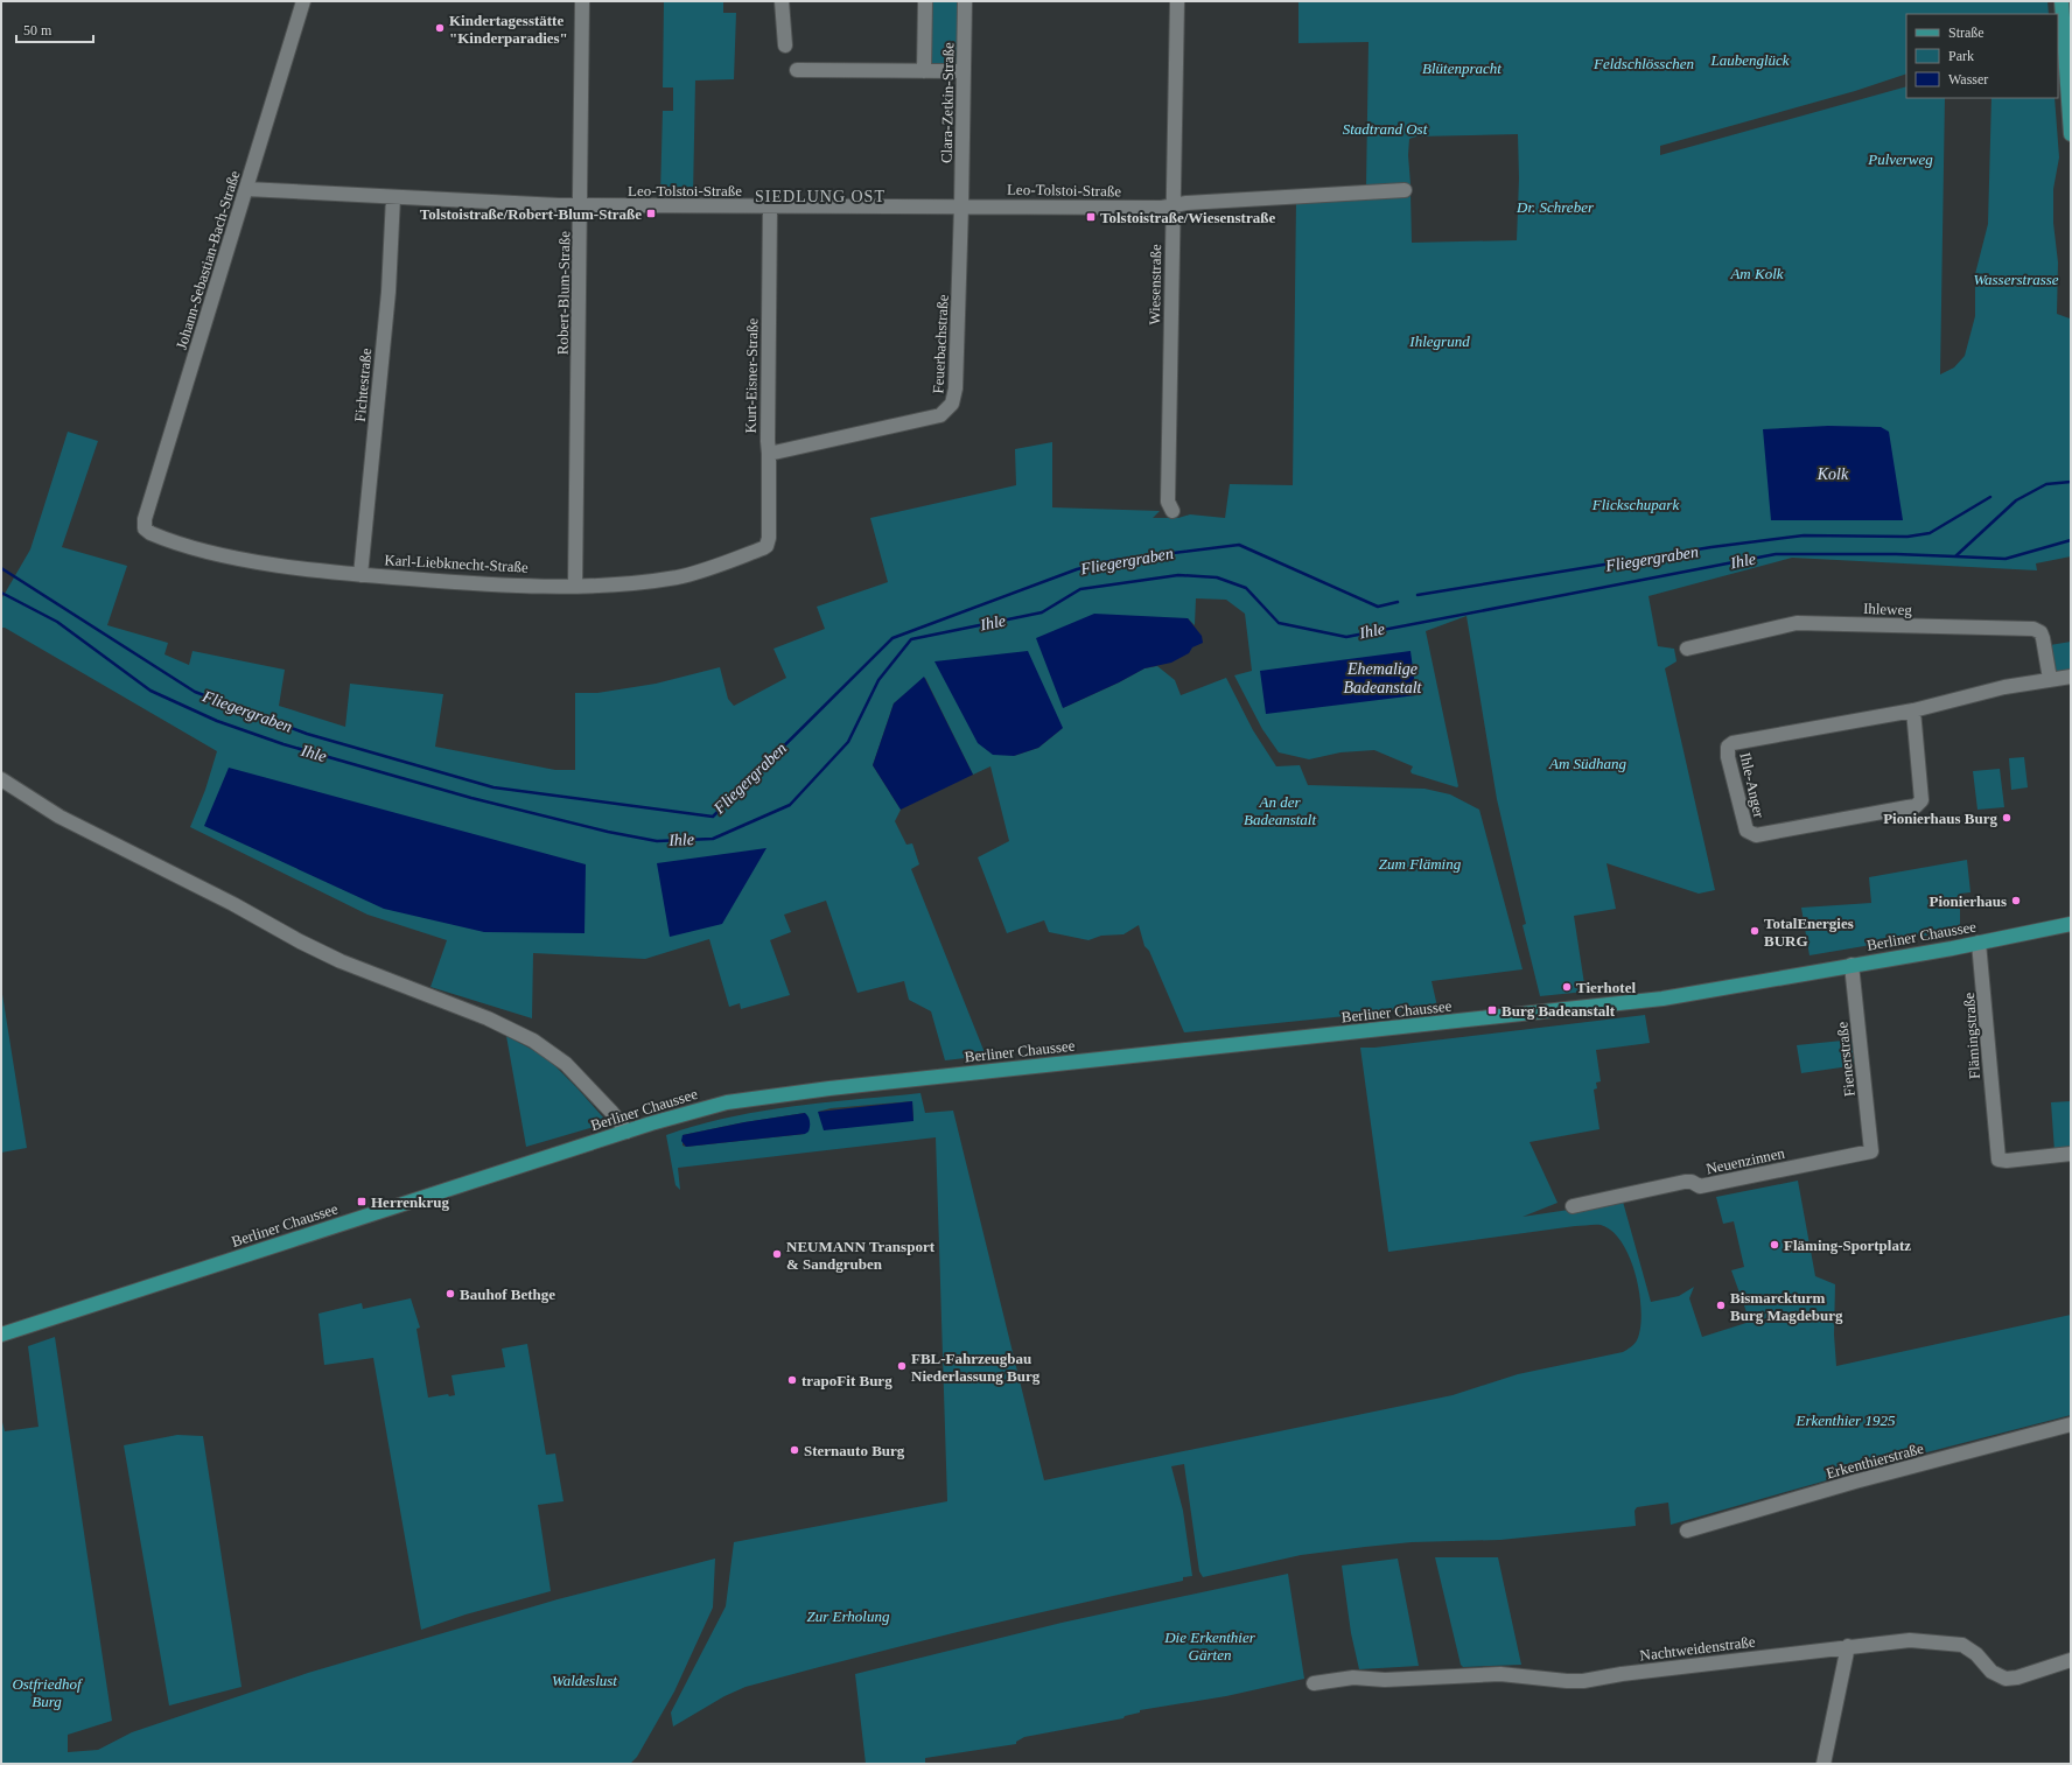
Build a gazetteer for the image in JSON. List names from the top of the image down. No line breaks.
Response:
{"streets":{"main road":["Berliner Chaussee"],"street":["Clara-Zetkin-Straße","Leo-Tolstoi-Straße","Johann-Sebastian-Bach-Straße","Wiesenstraße","Robert-Blum-Straße","Feuerbachstraße","Kurt-Eisner-Straße","Fichtestraße","Karl-Liebknecht-Straße","Ihleweg","Ihle-Anger","Flämingstraße","Fienerstraße","Neuenzinnen","Erkenthierstraße","Nachtweidenstraße"]},"crossings":[["Clara-Zetkin-Straße","Leo-Tolstoi-Straße"],["Clara-Zetkin-Straße","Feuerbachstraße"],["Leo-Tolstoi-Straße","Johann-Sebastian-Bach-Straße"],["Leo-Tolstoi-Straße","Wiesenstraße"],["Leo-Tolstoi-Straße","Robert-Blum-Straße"],["Leo-Tolstoi-Straße","Feuerbachstraße"],["Leo-Tolstoi-Straße","Kurt-Eisner-Straße"],["Leo-Tolstoi-Straße","Fichtestraße"],["Johann-Sebastian-Bach-Straße","Karl-Liebknecht-Straße"],["Robert-Blum-Straße","Karl-Liebknecht-Straße"],["Feuerbachstraße","Kurt-Eisner-Straße"],["Kurt-Eisner-Straße","Karl-Liebknecht-Straße"],["Fichtestraße","Karl-Liebknecht-Straße"],["Ihleweg","Ihle-Anger"],["Berliner Chaussee","Flämingstraße"],["Berliner Chaussee","Fienerstraße"],["Fienerstraße","Neuenzinnen"]],"districts":["SIEDLUNG OST"],"water":["Kolk","Fliegergraben","Ihle","Ehemalige Badeanstalt"],"parks":["Laubenglück","Feldschlösschen","Blütenpracht","Stadtrand Ost","Pulverweg","Dr. Schreber","Am Kolk","Wasserstrasse","Ihlegrund","Flickschupark","Am Südhang","An der Badeanstalt","Zum Fläming","Erkenthier 1925","Zur Erholung","Die Erkenthier Gärten","Waldeslust","Ostfriedhof Burg"],"places":{"other":["Kindertagesstätte \"Kinderparadies\"","Pionierhaus Burg","Pionierhaus","TotalEnergies BURG","Tierhotel","Fläming-Sportplatz","NEUMANN Transport & Sandgruben","Bauhof Bethge","Bismarckturm Burg Magdeburg","FBL-Fahrzeugbau Niederlassung Burg","trapoFit Burg","Sternauto Burg"],"transit":["Tolstoistraße/Robert-Blum-Straße","Tolstoistraße/Wiesenstraße","Burg Badeanstalt","Herrenkrug"]},"legend":["Straße","Park","Wasser"],"scale_bar":"50 m"}
